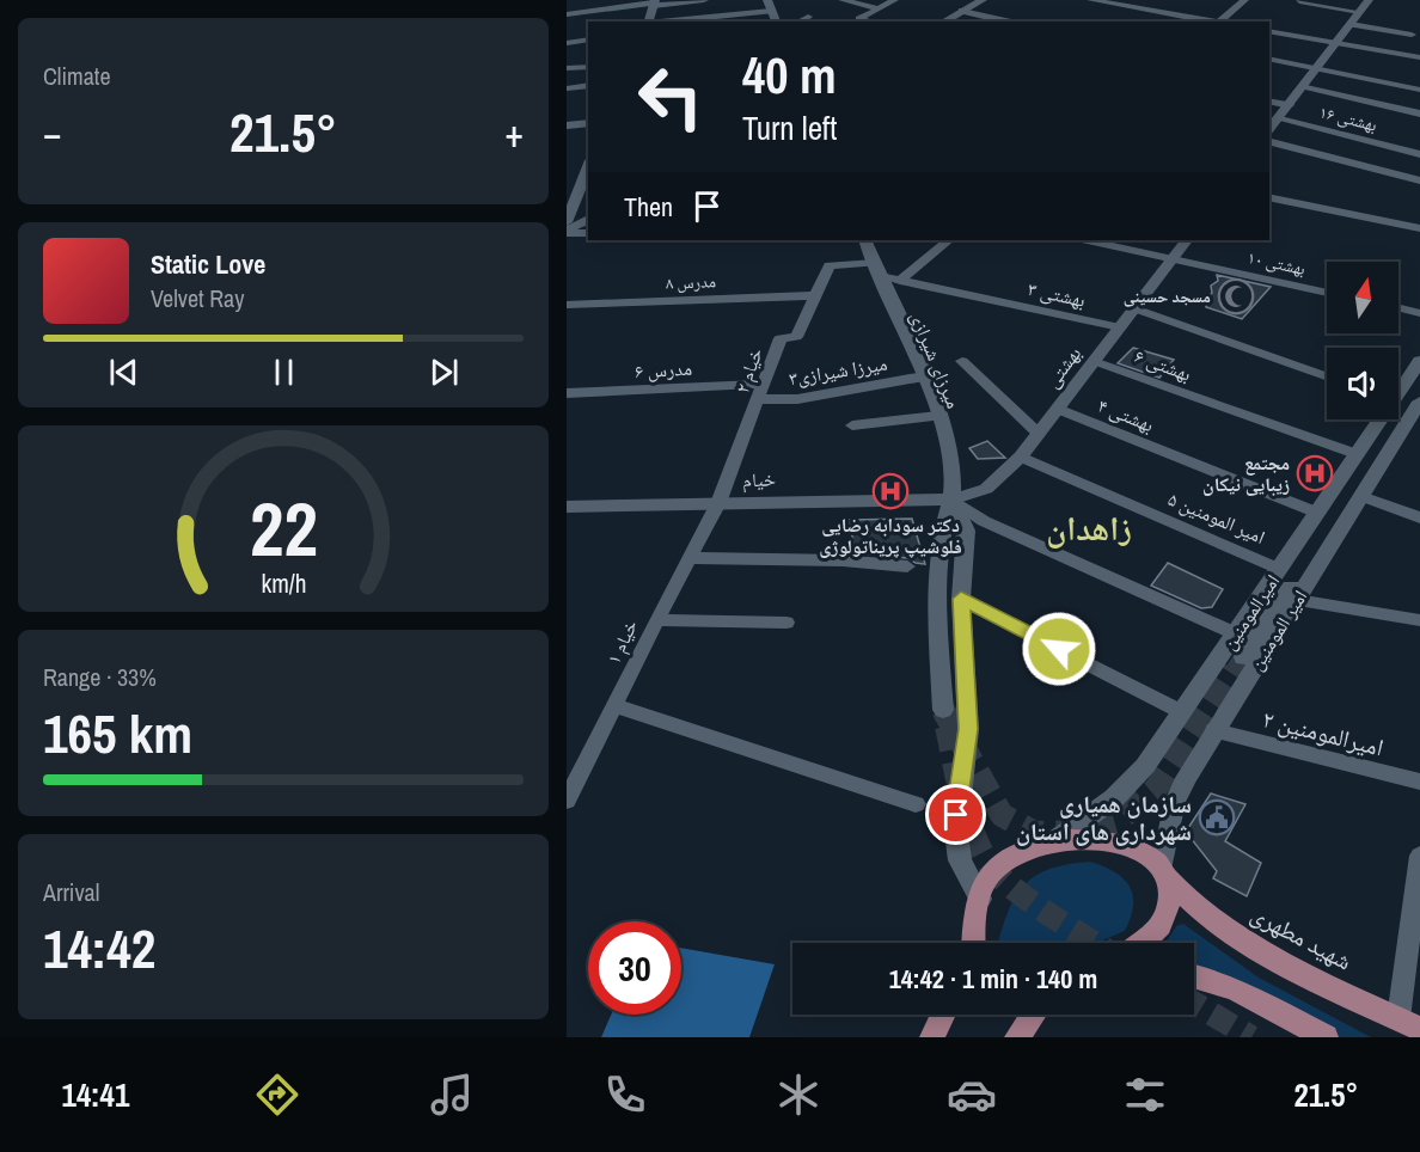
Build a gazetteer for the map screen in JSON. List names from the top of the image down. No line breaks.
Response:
{"streets":{"main road":["میرزای شیرازی","بهشتی","خیام","امیرالمومنین","امیر المومنین","شهید مطهری"],"street":["بهشتی ۱۶","بهشتی ۱۰","مدرس ۸","بهشتی ۳","بهشتی ۶","مدرس ۶","خیام ۲","میرزا شیرازی۳","بهشتی ۴","امیر المومنین ۵","خیام ۱","امیرالمومنین ۲"]},"crossings":[["بهشتی ۱۰","بهشتی"],["مدرس ۸","خیام ۲"],["بهشتی ۳","میرزای شیرازی"],["بهشتی ۳","بهشتی"],["بهشتی ۳","خیام ۲"],["میرزای شیرازی","بهشتی"],["میرزای شیرازی","میرزا شیرازی۳"],["میرزای شیرازی","خیام"],["بهشتی ۶","بهشتی"],["بهشتی ۶","امیرالمومنین"],["بهشتی","بهشتی ۴"],["بهشتی","خیام"],["بهشتی","امیر المومنین ۵"],["مدرس ۶","خیام ۲"],["خیام ۲","میرزا شیرازی۳"],["خیام ۲","خیام"],["خیام ۲","خیام ۱"],["بهشتی ۴","امیرالمومنین"],["خیام","خیام ۱"],["امیر المومنین ۵","امیرالمومنین"],["امیرالمومنین","شهید مطهری"],["امیر المومنین","امیرالمومنین ۲"],["امیر المومنین","شهید مطهری"]],"districts":["زاهدان"],"places":{"mosque":["مسجد حسینی"],"hospital":["مجتمع زیبایی نیکان","دکتر سودابه رضایی فلوشیپ پریناتولوژی"],"public building":["سازمان همیاری شهرداری های استان"]},"north":"top","page":{"tile":["Climate",["Range · 33%","165 km"],["Arrival","14:42"]],"turn":["40 m","Turn left"],"heat":["−","21.5°","+"],"then":"Then","song":["Static Love","Velvet Ray"],"limit":"30","trip":"14:42 · 1 min · 140 m","tabs":["14:41","21.5°"],"gauge":["22","km/h"]}}
